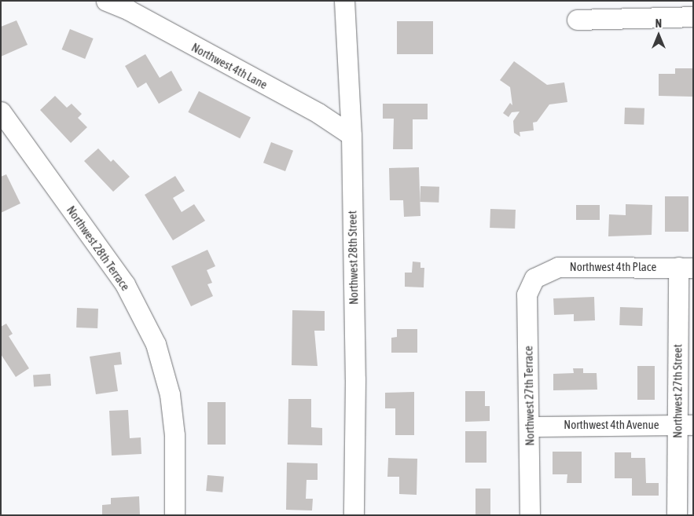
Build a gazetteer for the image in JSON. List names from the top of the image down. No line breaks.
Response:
{"streets":{"street":["Northwest 4th Lane","Northwest 28th Terrace","Northwest 28th Street","Northwest 4th Place","Northwest 27th Street","Northwest 27th Terrace","Northwest 4th Avenue"]},"crossings":[["Northwest 4th Lane","Northwest 28th Street"],["Northwest 4th Place","Northwest 27th Street"],["Northwest 4th Place","Northwest 27th Terrace"],["Northwest 27th Street","Northwest 4th Avenue"],["Northwest 27th Terrace","Northwest 4th Avenue"]],"north":"top"}
